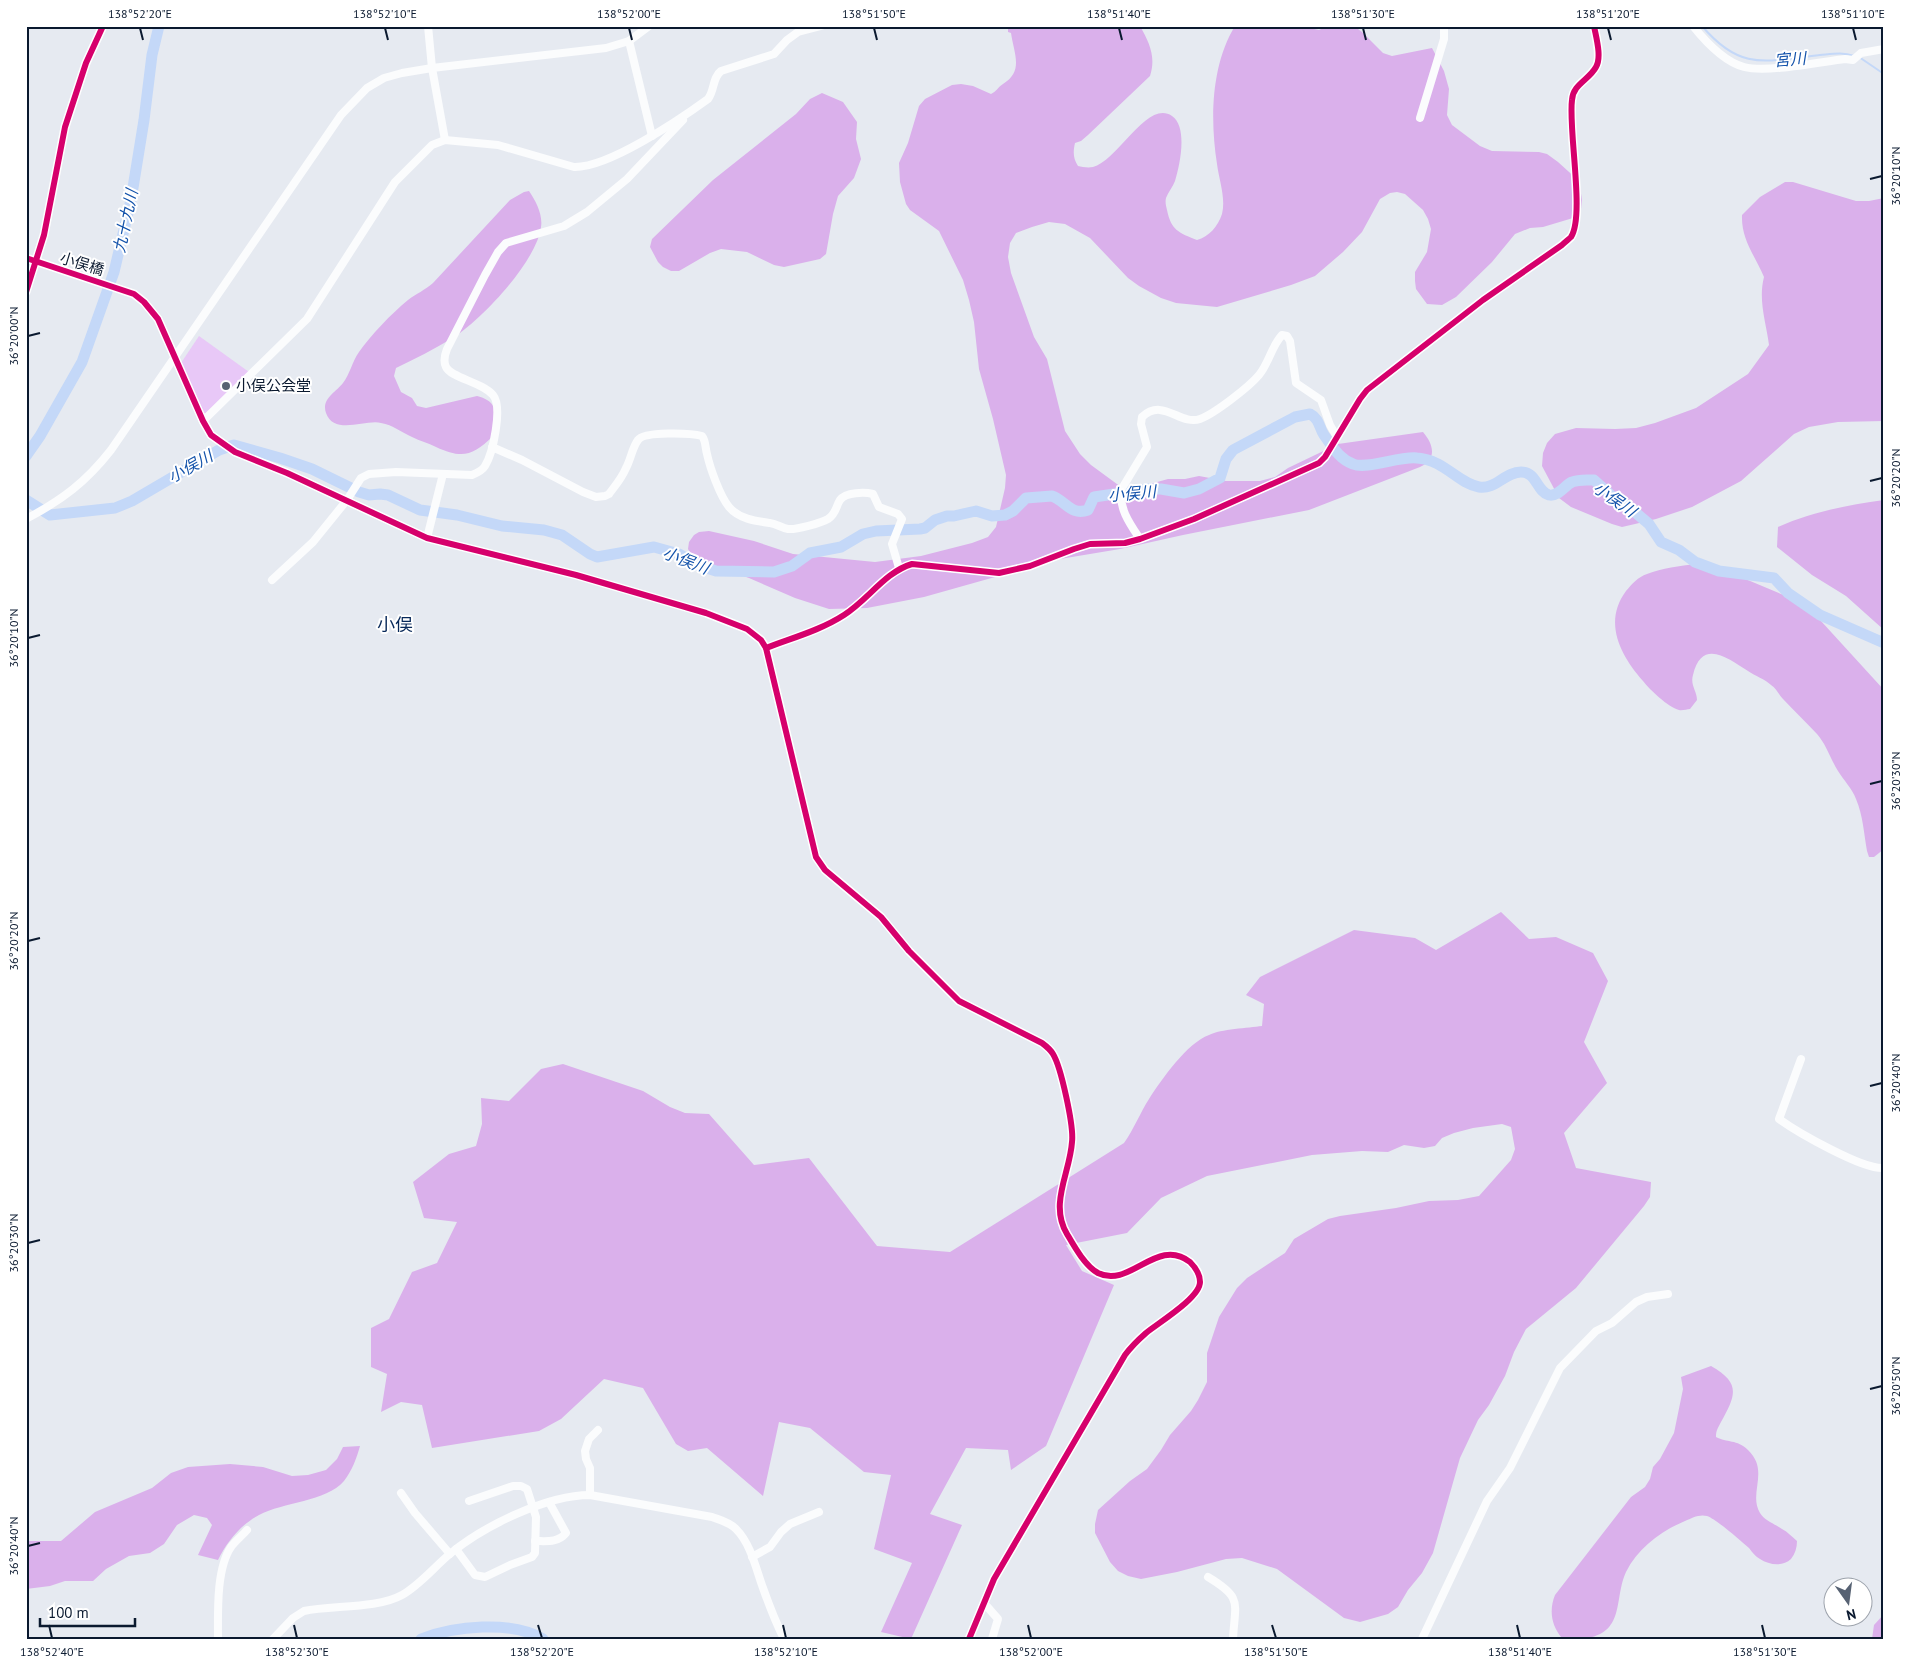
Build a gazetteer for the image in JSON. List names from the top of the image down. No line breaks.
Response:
{"streets":{"street":["小俣橋"]},"districts":["小俣"],"water":["宮川","九十九川","小俣川"],"places":["小俣公会堂"],"scale_bar":"100 m","north":"bottom","coordinates":["138°52'20\"E","138°52'10\"E","138°52'00\"E","138°51'50\"E","138°51'40\"E","138°51'30\"E","138°51'20\"E","138°51'10\"E","36°20'10\"N","36°20'00\"N","36°20'20\"N","36°20'30\"N","36°20'40\"N","36°20'50\"N","138°52'40\"E","138°52'30\"E"]}
